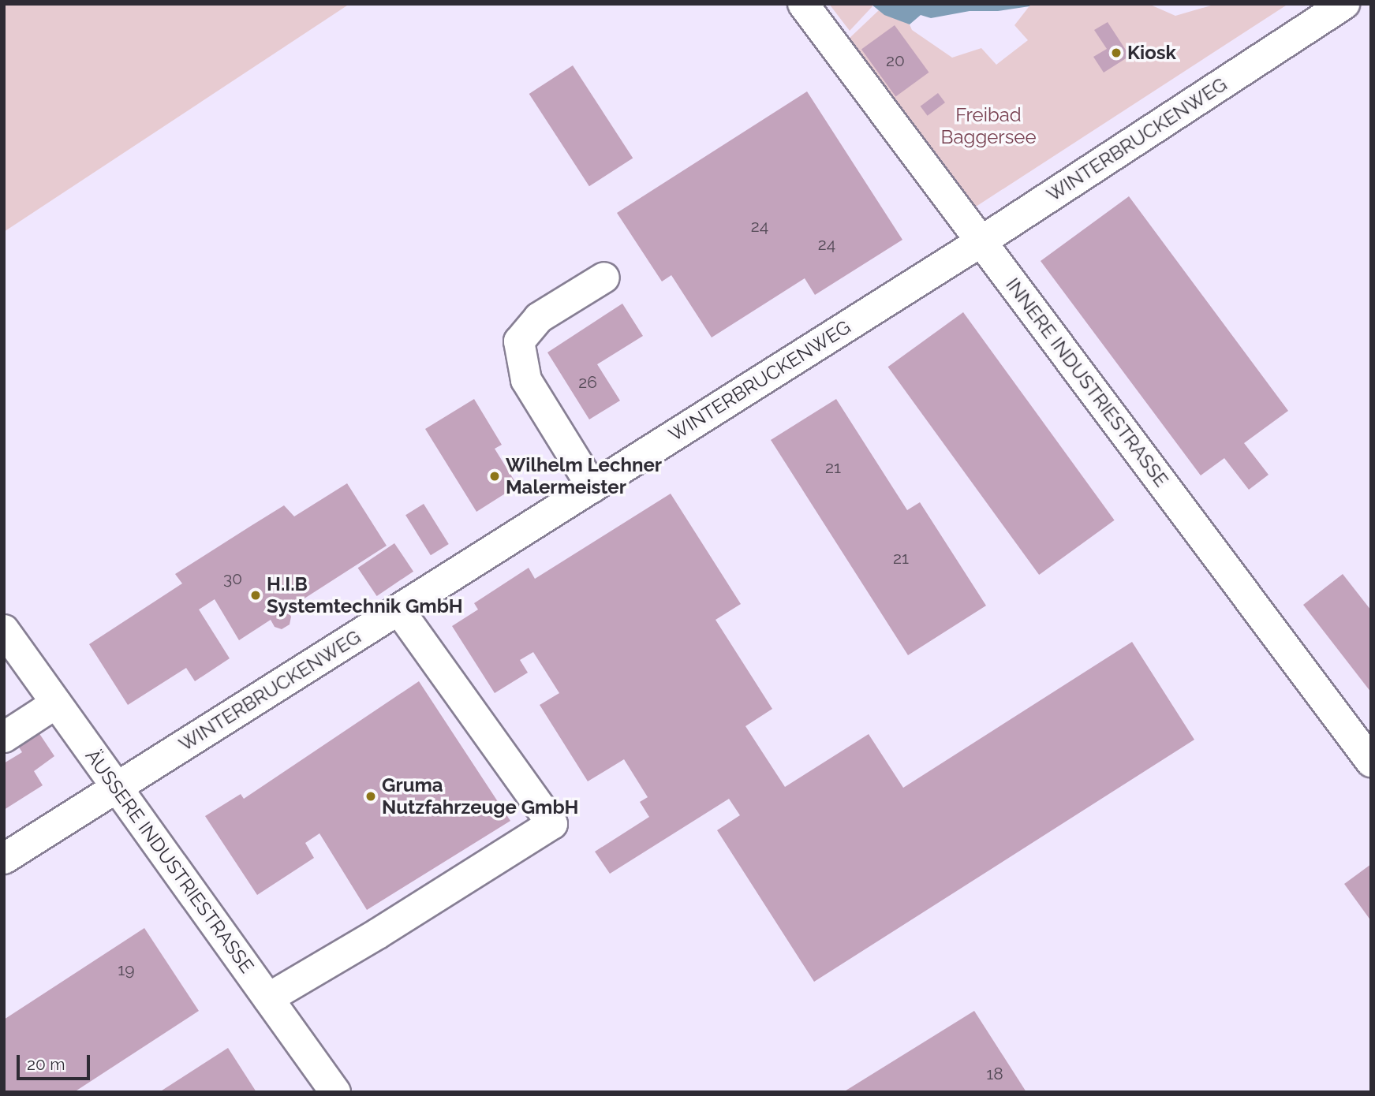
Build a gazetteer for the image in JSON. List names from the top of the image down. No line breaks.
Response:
{"streets":{"street":["WINTERBRUCKENWEG","INNERE INDUSTRIESTRASSE","ÄUSSERE INDUSTRIESTRASSE"]},"crossings":[["WINTERBRUCKENWEG","INNERE INDUSTRIESTRASSE"],["WINTERBRUCKENWEG","ÄUSSERE INDUSTRIESTRASSE"]],"parks":["Freibad Baggersee"],"places":["Kiosk","Wilhelm Lechner Malermeister","H.I.B Systemtechnik GmbH","Gruma Nutzfahrzeuge GmbH"],"house_numbers":["20","24","24","26","21","21","30","19","18"],"scale_bar":"20 m"}
